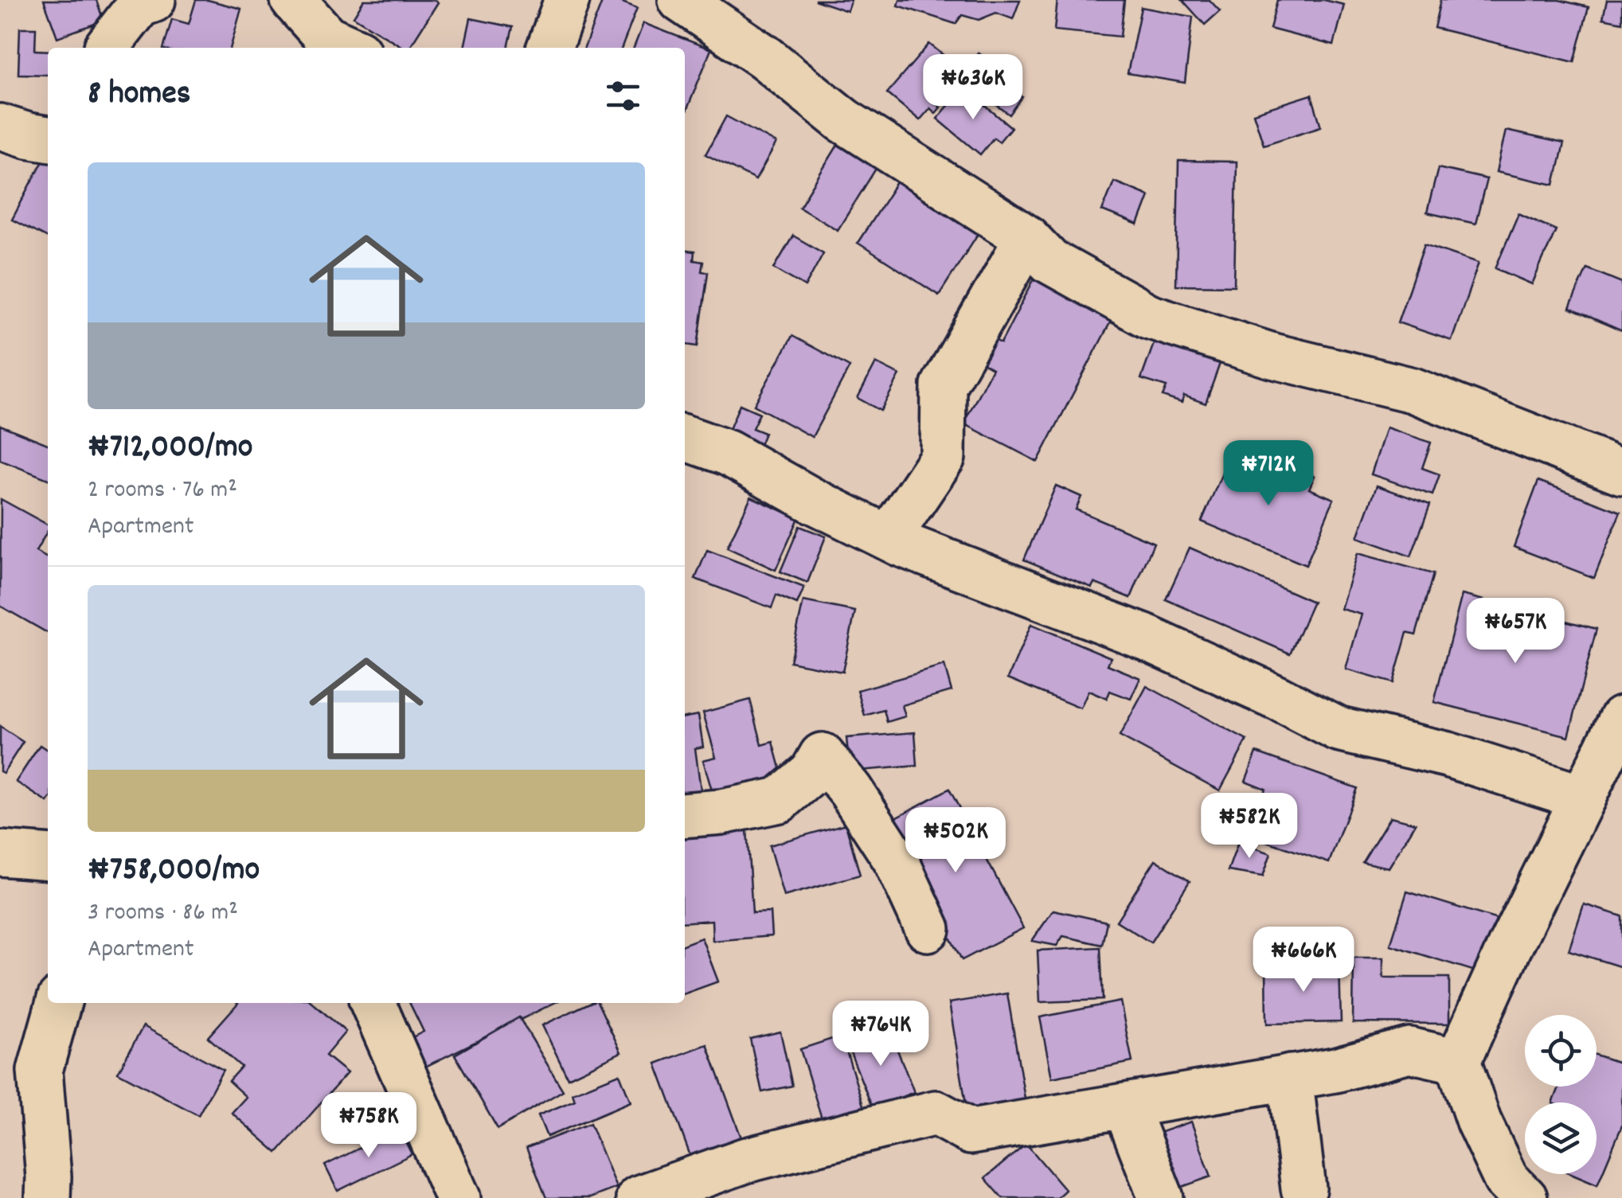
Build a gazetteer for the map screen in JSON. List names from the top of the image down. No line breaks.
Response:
{"page":{"heading":"8 homes","price":["₦636K","₦712K","₦657K","₦582K","₦502K","₦666K","₦764K","₦758K"],"list":[{"name":"₦712,000/mo","note":"2 rooms · 76 m² · Apartment"},{"name":"₦758,000/mo","note":"3 rooms · 86 m² · Apartment"}]}}
